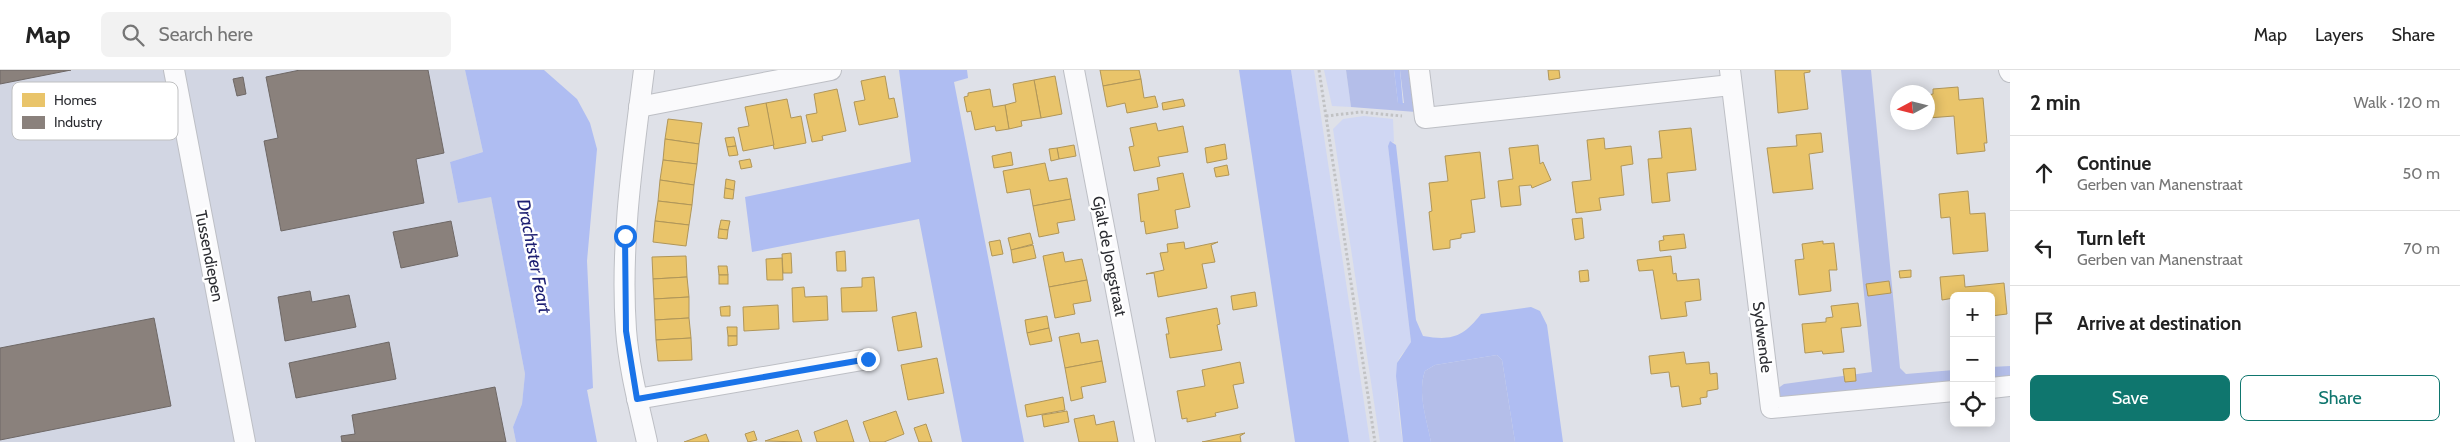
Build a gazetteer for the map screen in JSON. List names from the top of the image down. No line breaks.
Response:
{"streets":{"street":["Tussendiepen","Gjalt de Jongstraat","Sydwende"]},"water":["Drachtster Feart"],"legend":["Homes","Industry"],"north":"left","page":{"header":"Map","search":"Search here","nav":["Map","Layers","Share"],"heading":["2 min","Walk · 120 m"],"list":[["Continue","Gerben van Manenstraat","50 m"],["Turn left","Gerben van Manenstraat","70 m"],"Arrive at destination"],"map_buttons":["+","−"],"buttons":["Save","Share"]}}
